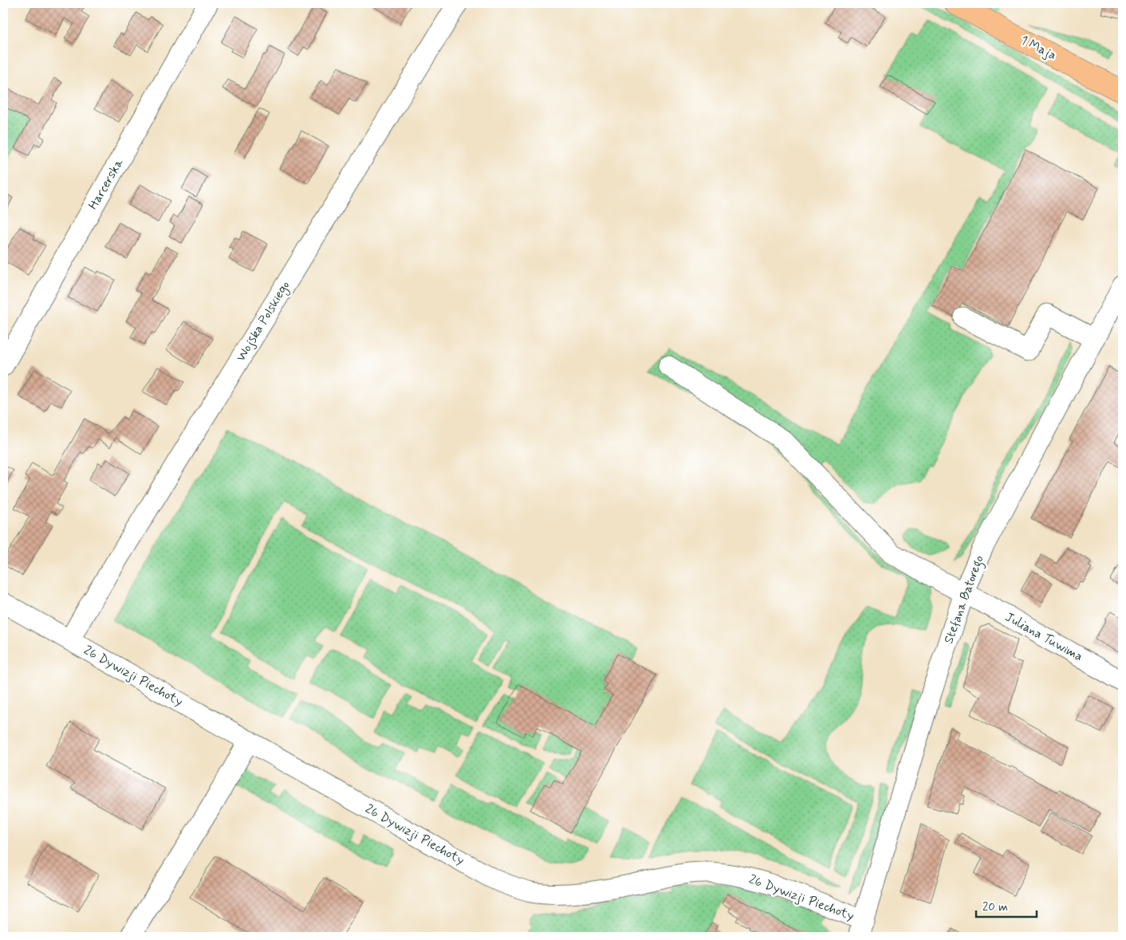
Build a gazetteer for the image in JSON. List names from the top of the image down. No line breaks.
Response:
{"streets":{"main road":["1 Maja"],"street":["Harcerska","Wojska Polskiego","Stefana Batorego","Juliana Tuwima","26 Dywizji Piechoty"]},"crossings":[["Wojska Polskiego","26 Dywizji Piechoty"],["Stefana Batorego","Juliana Tuwima"],["Stefana Batorego","26 Dywizji Piechoty"]],"scale_bar":"20 m"}
